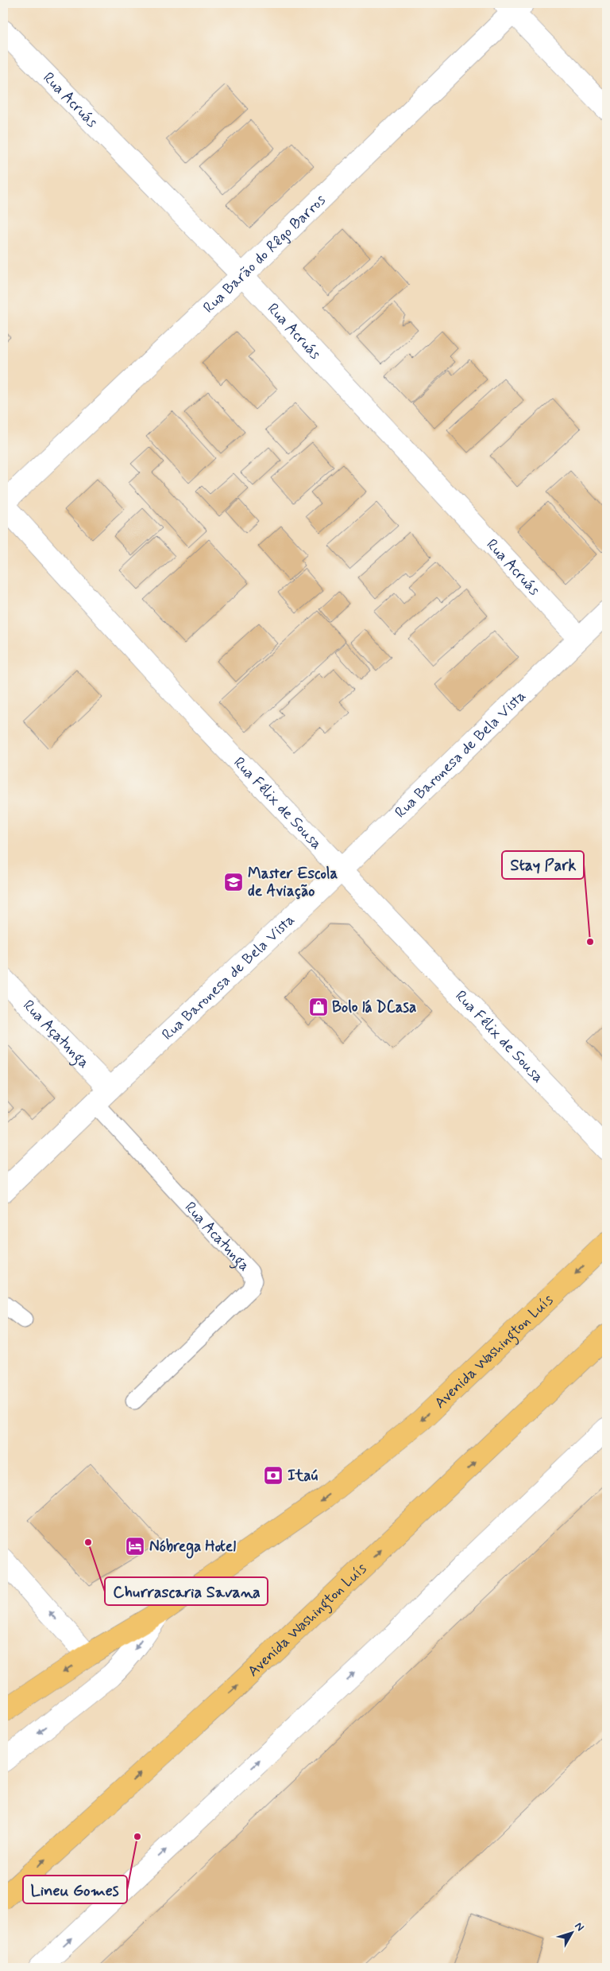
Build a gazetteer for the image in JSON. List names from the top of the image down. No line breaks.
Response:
{"streets":{"highway":["Avenida Washington Luís"],"street":["Rua Acruás","Rua Barão do Rêgo Barros","Rua Baronesa de Bela Vista","Rua Félix de Sousa","Rua Açatunga"],"lane":["Rua Acatunga"]},"crossings":[["Rua Acruás","Rua Barão do Rêgo Barros"],["Rua Acruás","Rua Baronesa de Bela Vista"],["Rua Barão do Rêgo Barros","Rua Félix de Sousa"],["Rua Baronesa de Bela Vista","Rua Félix de Sousa"],["Rua Baronesa de Bela Vista","Rua Açatunga"],["Rua Baronesa de Bela Vista","Rua Acatunga"],["Rua Açatunga","Rua Acatunga"]],"places":{"school or university":["Master Escola de Aviação"],"other":["Stay Park","Churrascaria Savana","Lineu Gomes"],"shop":["Bolo lá DCasa"],"bank":["Itaú"],"hotel":["Nóbrega Hotel"]},"north":"top right"}
